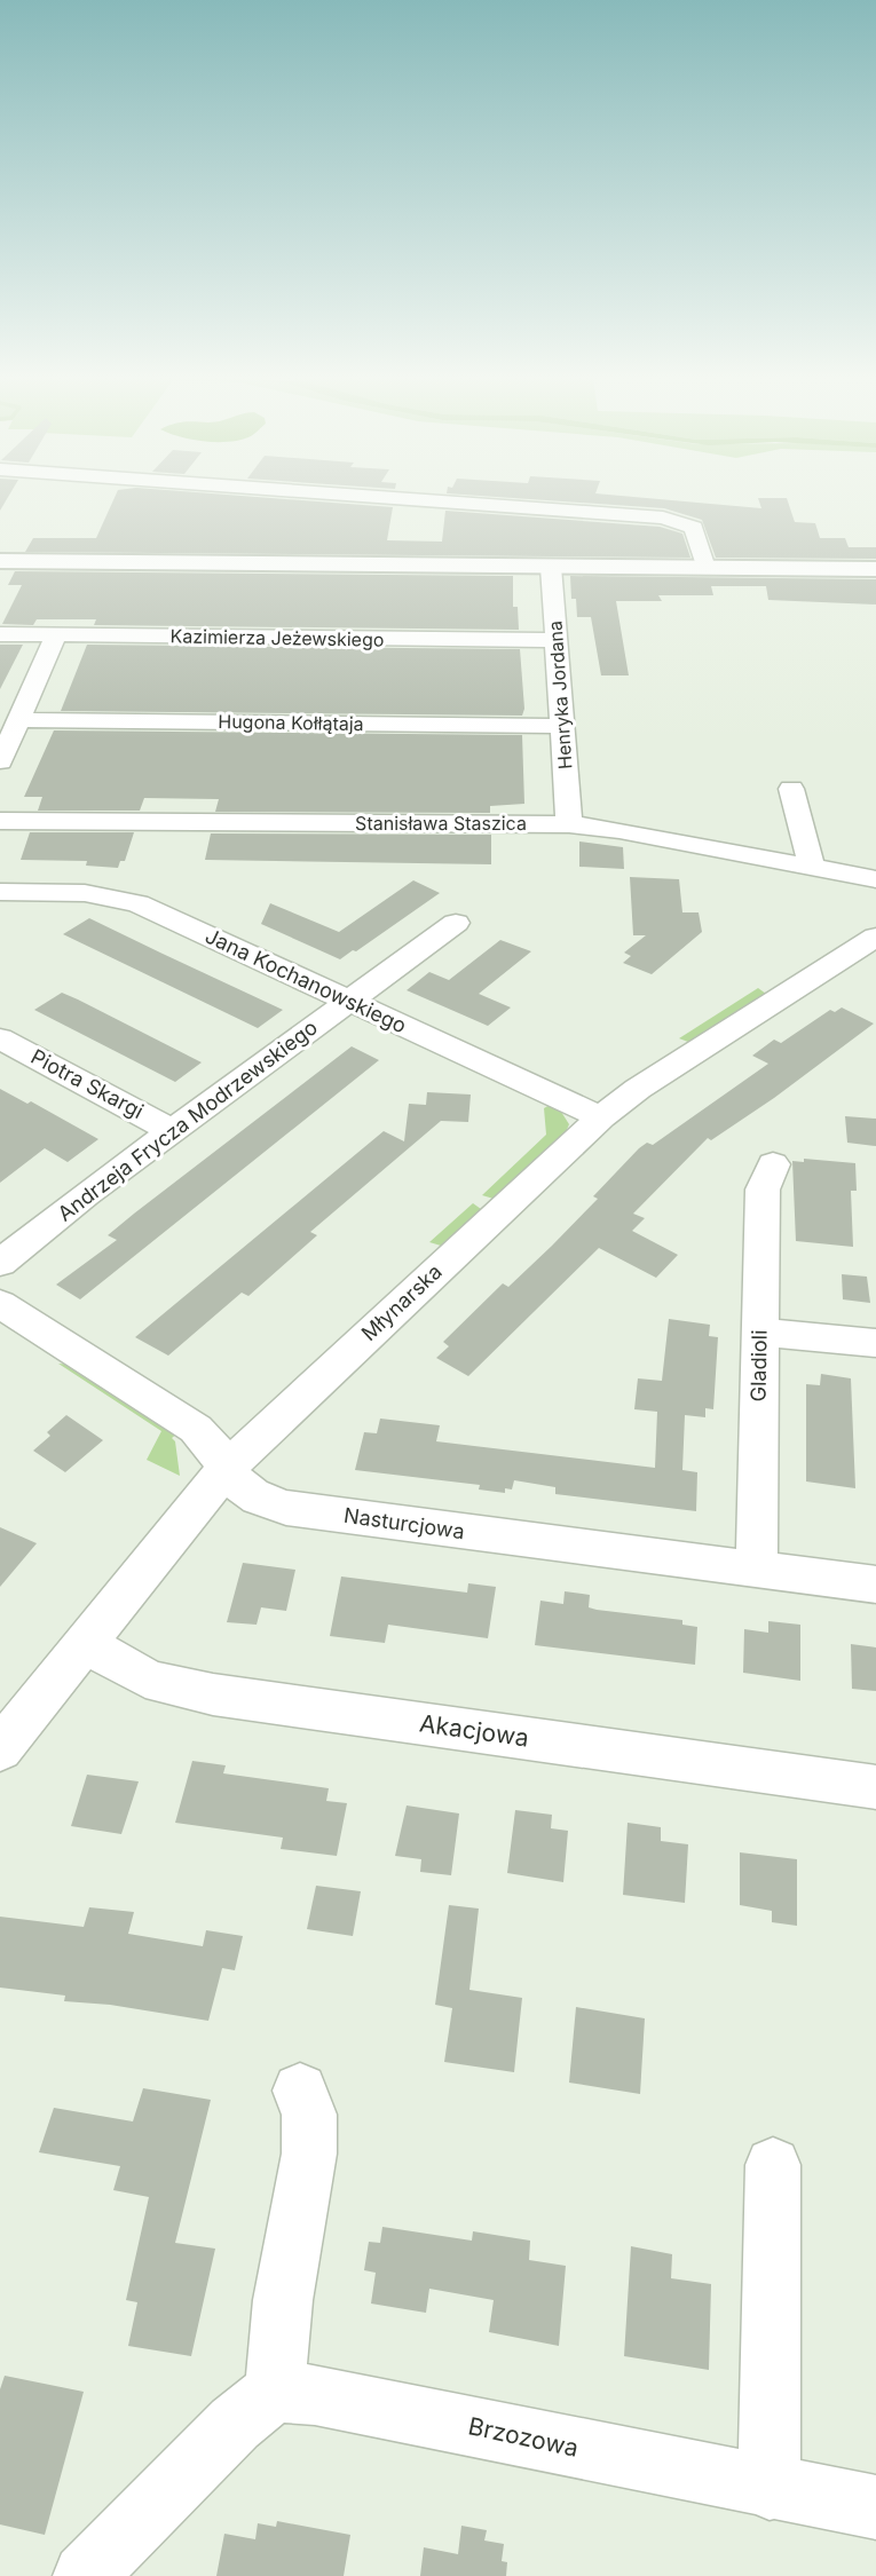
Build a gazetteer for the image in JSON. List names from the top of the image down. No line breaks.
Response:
{"streets":{"street":["Kazimierza Jeżewskiego","Henryka Jordana","Hugona Kołłątaja","Stanisława Staszica","Jana Kochanowskiego","Piotra Skargi","Andrzeja Frycza Modrzewskiego","Młynarska","Gladioli","Nasturcjowa","Akacjowa","Brzozowa"]},"crossings":[["Kazimierza Jeżewskiego","Henryka Jordana"],["Henryka Jordana","Hugona Kołłątaja"],["Henryka Jordana","Stanisława Staszica"],["Jana Kochanowskiego","Andrzeja Frycza Modrzewskiego"],["Jana Kochanowskiego","Młynarska"],["Piotra Skargi","Andrzeja Frycza Modrzewskiego"],["Młynarska","Nasturcjowa"],["Młynarska","Akacjowa"],["Gladioli","Nasturcjowa"]]}
